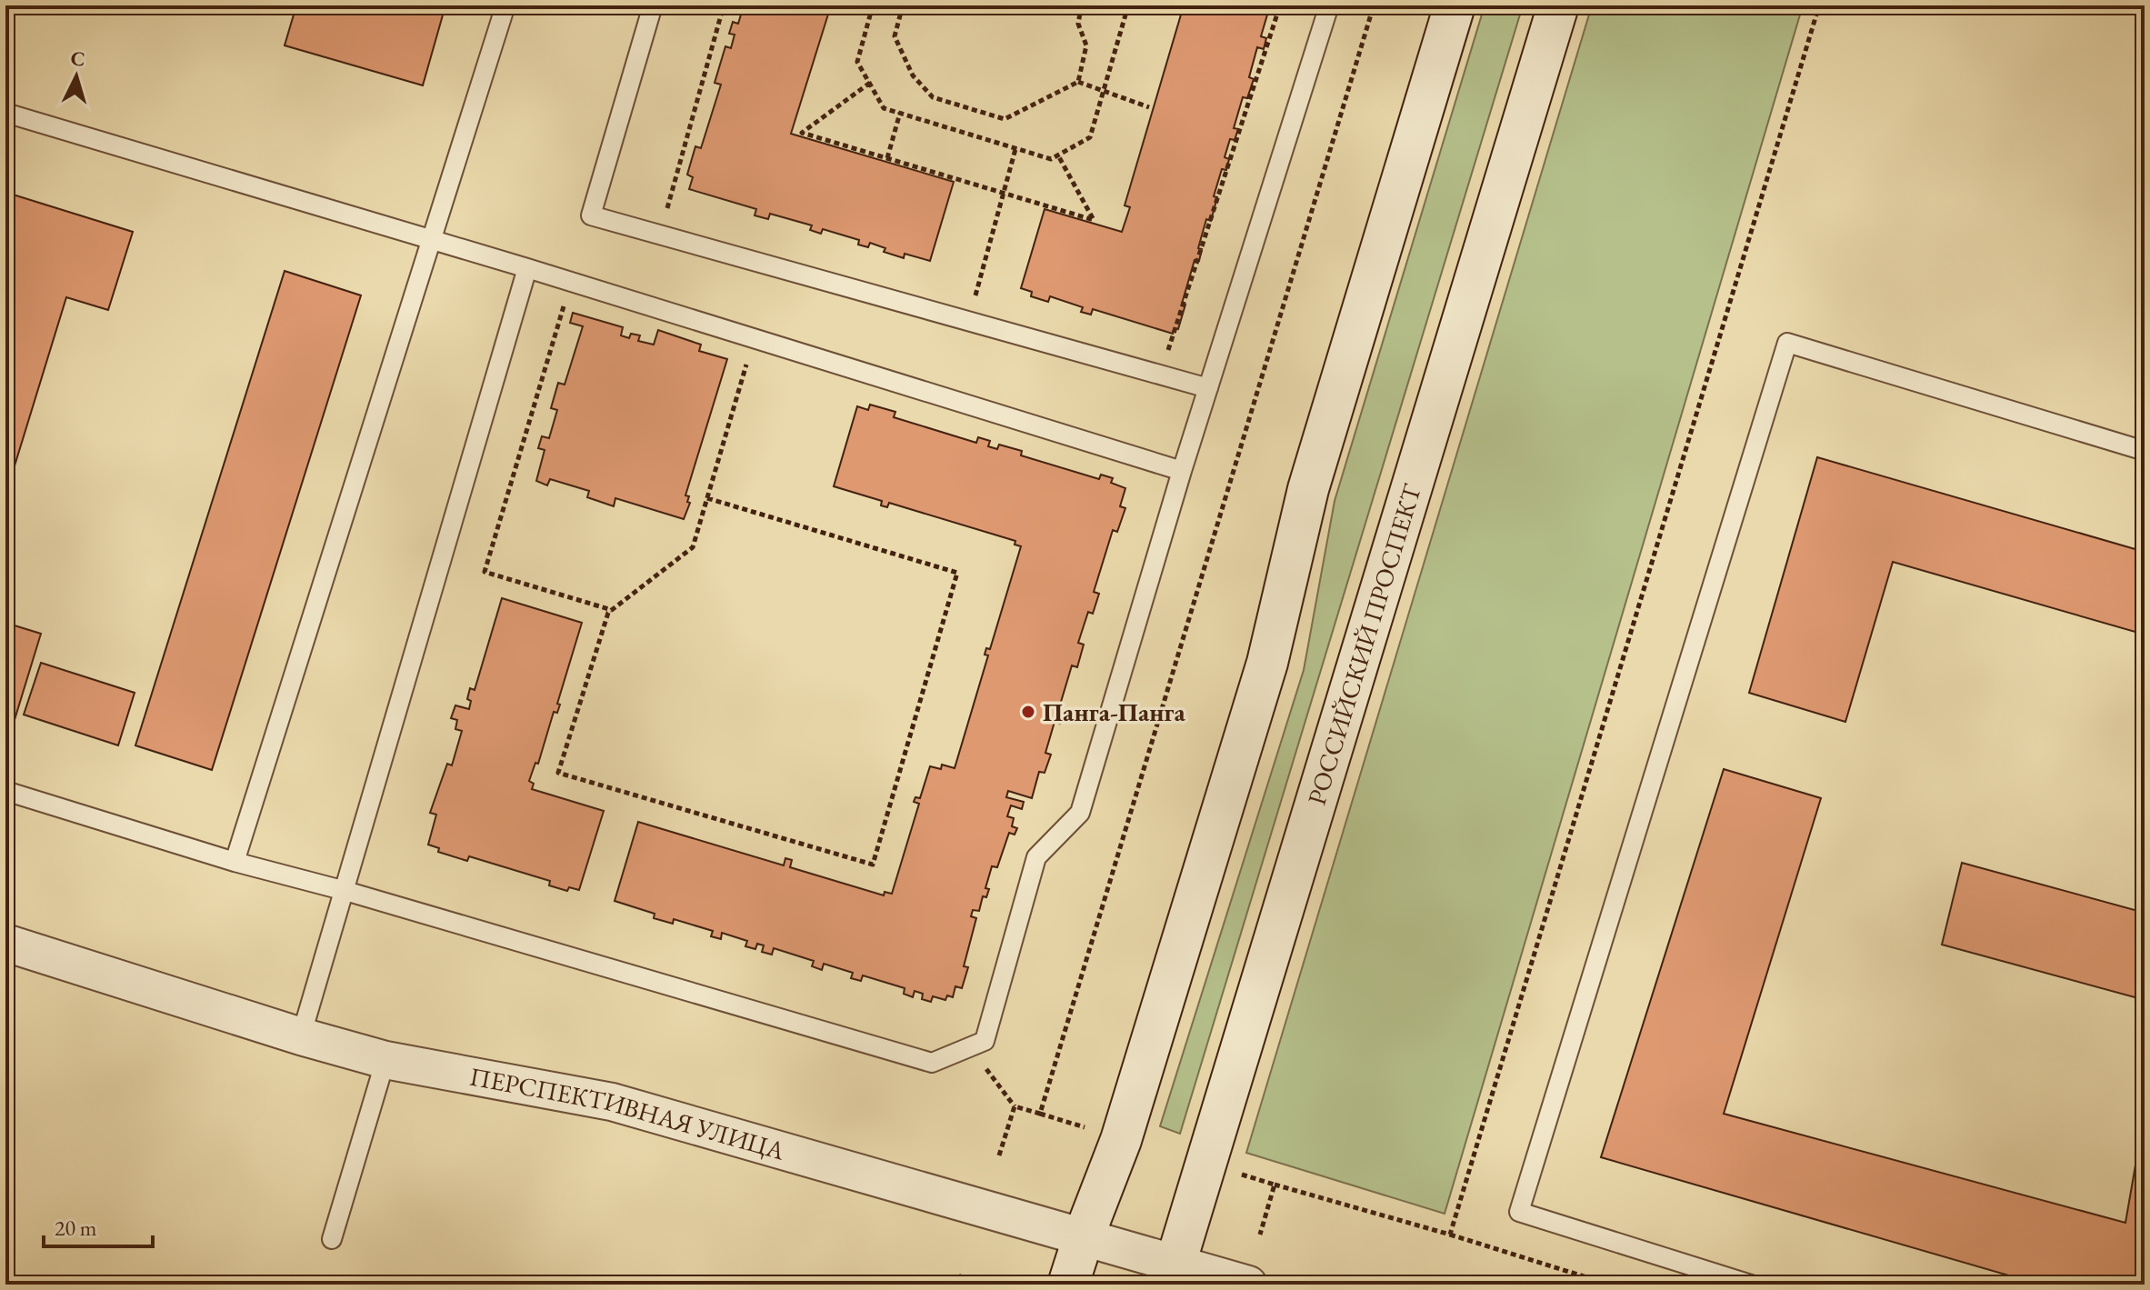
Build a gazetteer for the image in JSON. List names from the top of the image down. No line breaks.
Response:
{"streets":{"main road":["РОССИЙСКИЙ ПРОСПЕКТ"],"street":["ПЕРСПЕКТИВНАЯ УЛИЦА"]},"crossings":[["РОССИЙСКИЙ ПРОСПЕКТ","ПЕРСПЕКТИВНАЯ УЛИЦА"]],"places":["Панга-Панга"],"scale_bar":"20 m","north":"top"}
